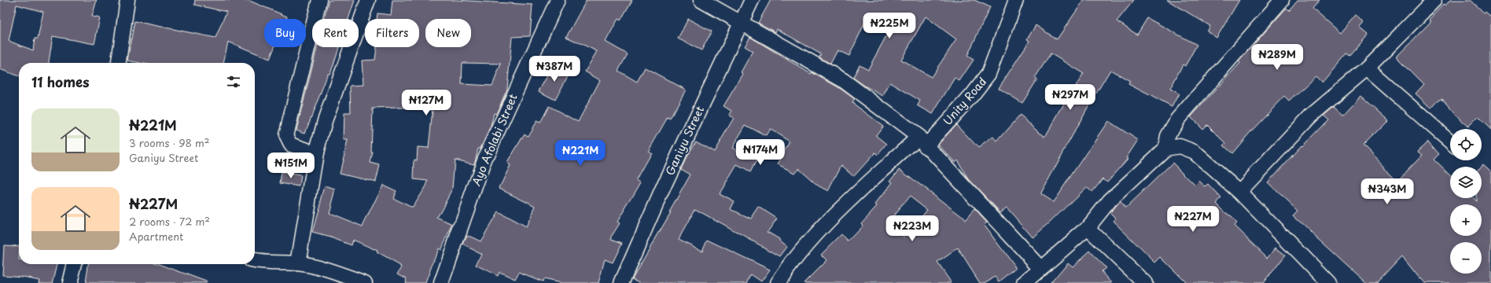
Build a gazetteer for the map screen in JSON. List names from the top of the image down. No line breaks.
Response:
{"streets":{"street":["Unity Road","Ayo Afolabi Street","Ganiyu Street"]},"page":{"price":["₦225M","₦289M","₦387M","₦297M","₦127M","₦174M","₦221M","₦151M","₦343M","₦227M","₦223M"],"chip":["Buy","Rent","Filters","New"],"heading":"11 homes","list":[{"name":"₦221M","note":"3 rooms · 98 m² · Ganiyu Street"},{"name":"₦227M","note":"2 rooms · 72 m² · Apartment"}],"map_buttons":["+","−"]}}
